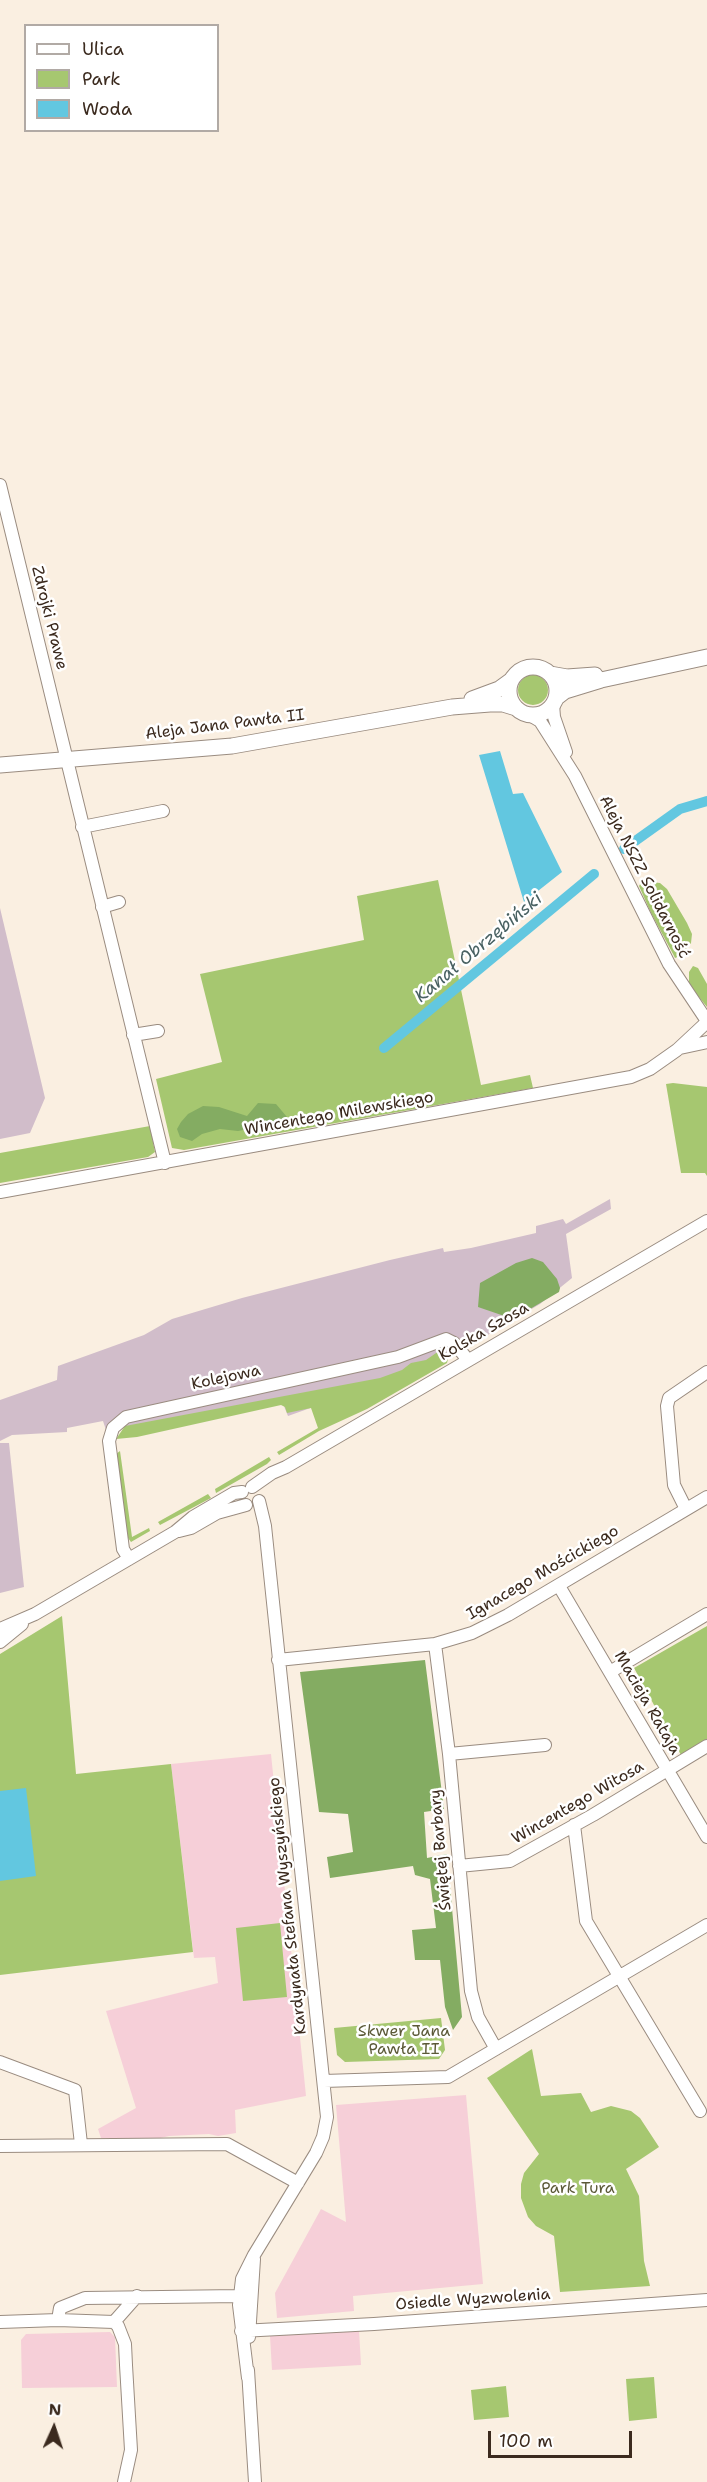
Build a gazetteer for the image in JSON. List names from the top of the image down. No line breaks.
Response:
{"streets":{"main road":["Aleja Jana Pawła II"],"street":["Zdrojki Prawe","Aleja NSZZ Solidarność","Wincentego Milewskiego","Kolska Szosa","Kolejowa","Ignacego Mościckiego","Macieja Rataja","Wincentego Witosa","Świętej Barbary","Kardynała Stefana Wyszyńskiego","Osiedle Wyzwolenia"]},"crossings":[["Zdrojki Prawe","Aleja Jana Pawła II"],["Zdrojki Prawe","Wincentego Milewskiego"],["Aleja Jana Pawła II","Aleja NSZZ Solidarność"],["Aleja NSZZ Solidarność","Wincentego Milewskiego"],["Kolska Szosa","Kolejowa"],["Kolska Szosa","Kardynała Stefana Wyszyńskiego"],["Ignacego Mościckiego","Macieja Rataja"],["Ignacego Mościckiego","Świętej Barbary"],["Ignacego Mościckiego","Kardynała Stefana Wyszyńskiego"],["Macieja Rataja","Wincentego Witosa"],["Wincentego Witosa","Świętej Barbary"],["Kardynała Stefana Wyszyńskiego","Osiedle Wyzwolenia"]],"water":["Kanał Obrzębiński"],"parks":["Skwer Jana Pawła II","Park Tura"],"legend":["Ulica","Park","Woda"],"scale_bar":"100 m","north":"top"}
